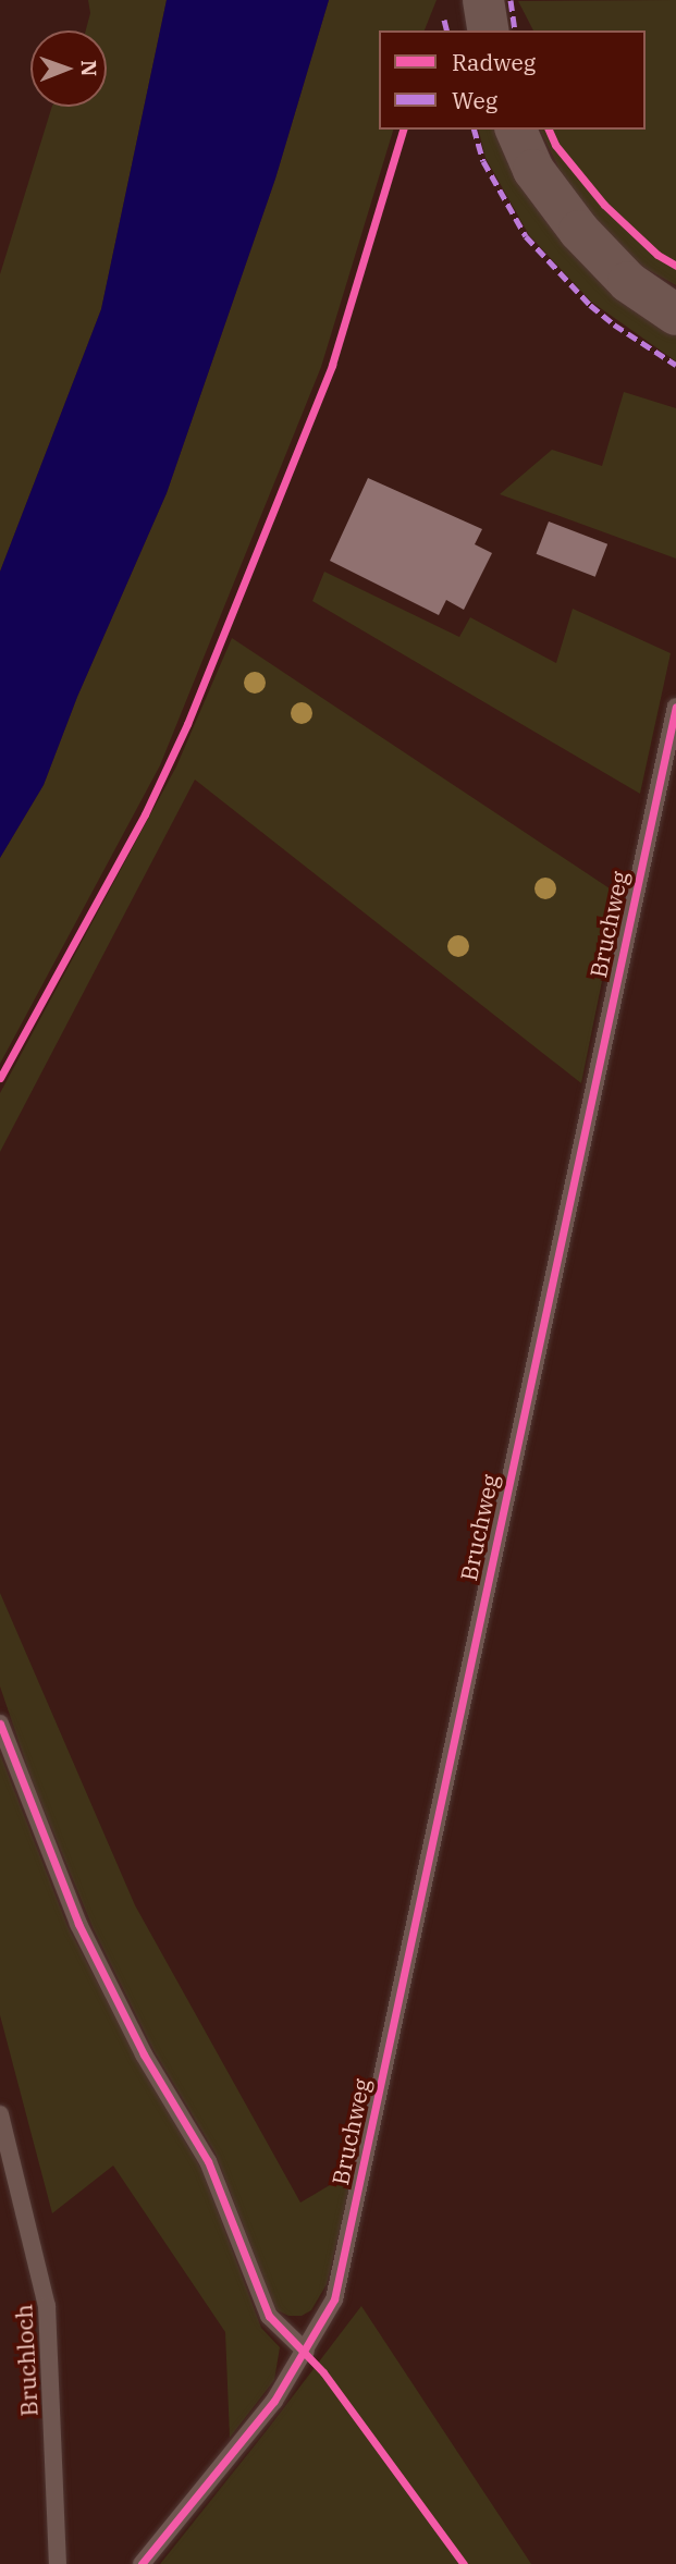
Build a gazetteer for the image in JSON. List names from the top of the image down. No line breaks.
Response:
{"streets":{"lane":["Bruchweg","Bruchloch"]},"legend":["Radweg","Weg"],"north":"right"}
